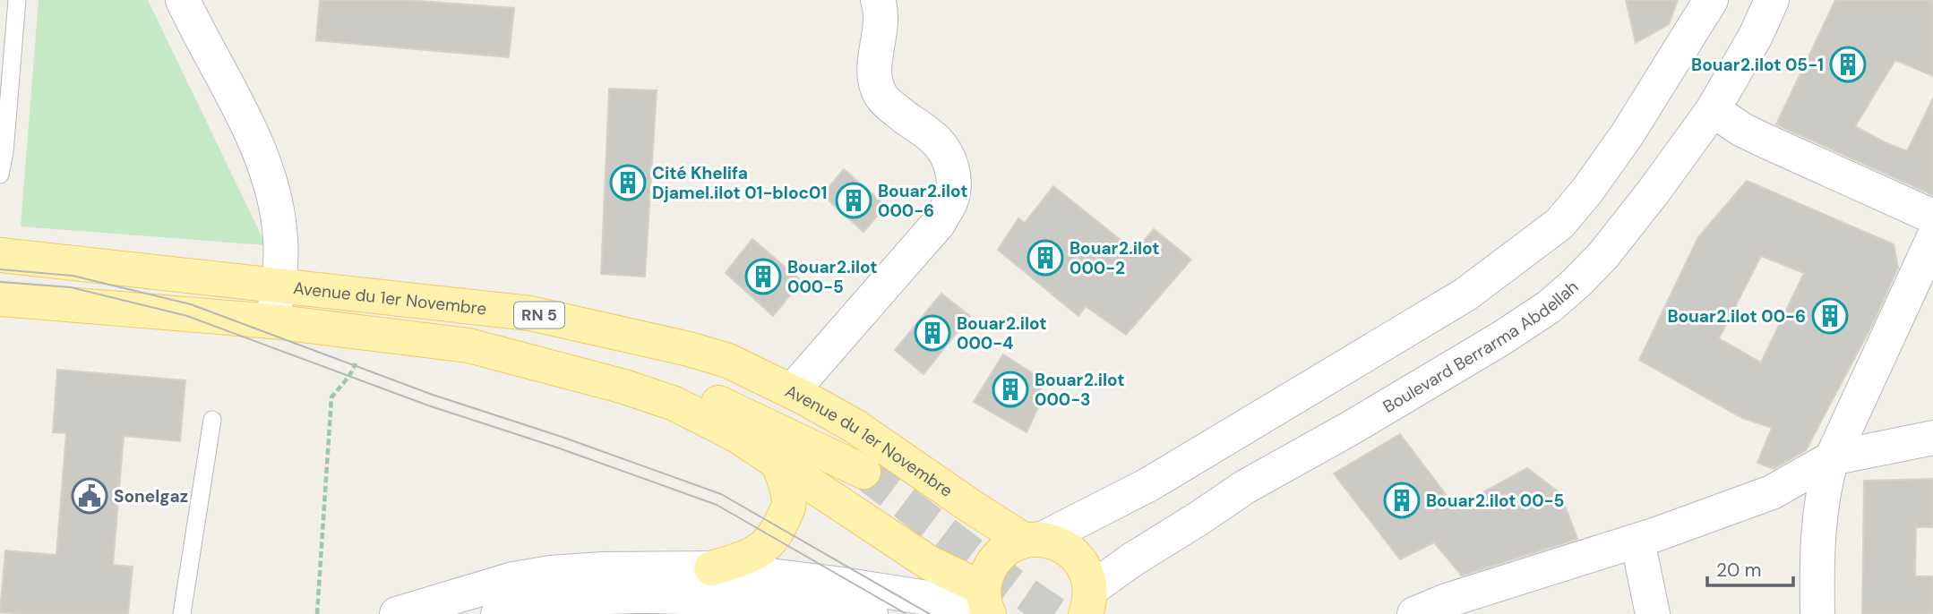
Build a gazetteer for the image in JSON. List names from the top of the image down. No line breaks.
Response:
{"streets":{"main road":["Avenue du 1er Novembre","RN 5","Boulevard Berrarma Abdellah"]},"crossings":[["Avenue du 1er Novembre","RN 5"],["Avenue du 1er Novembre","Boulevard Berrarma Abdellah"]],"places":{"building":["Bouar2.ilot 05-1","Cité Khelifa Djamel.ilot 01-bloc01","Bouar2.ilot 000-6","Bouar2.ilot 000-2","Bouar2.ilot 000-5","Bouar2.ilot 00-6","Bouar2.ilot 000-4","Bouar2.ilot 000-3","Bouar2.ilot 00-5"],"public building":["Sonelgaz"]},"scale_bar":"20 m"}
